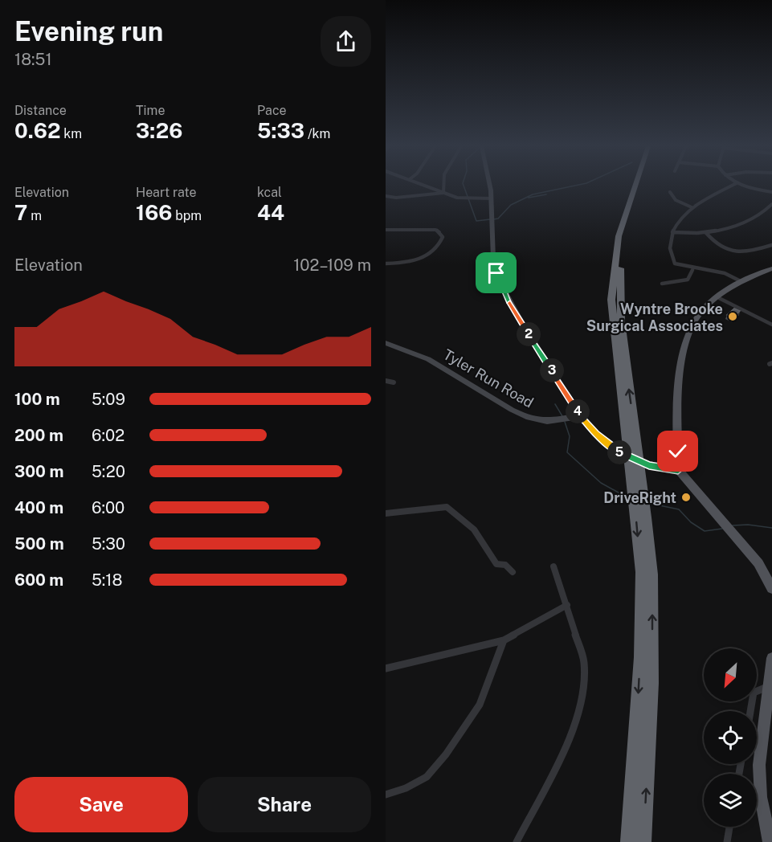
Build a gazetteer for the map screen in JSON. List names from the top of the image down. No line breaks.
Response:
{"streets":{"street":["Tyler Run Road"]},"places":["Wyntre Brooke Surgical Associates","DriveRight"],"north":"bottom left","page":{"heading":["Evening run","18:51"],"stats":[["Distance","0.62 km"],["Time","3:26"],["Pace","5:33 /km"],["Elevation","7 m"],["Heart rate","166 bpm"],["kcal","44"]],"chart":["Elevation","102–109 m"],"pins":["2","3","4","5"],"list":[{"name":"100 m","note":"5:09"},{"name":"200 m","note":"6:02"},{"name":"300 m","note":"5:20"},{"name":"400 m","note":"6:00"},{"name":"500 m","note":"5:30"},{"name":"600 m","note":"5:18"}],"buttons":["Save","Share"]}}
